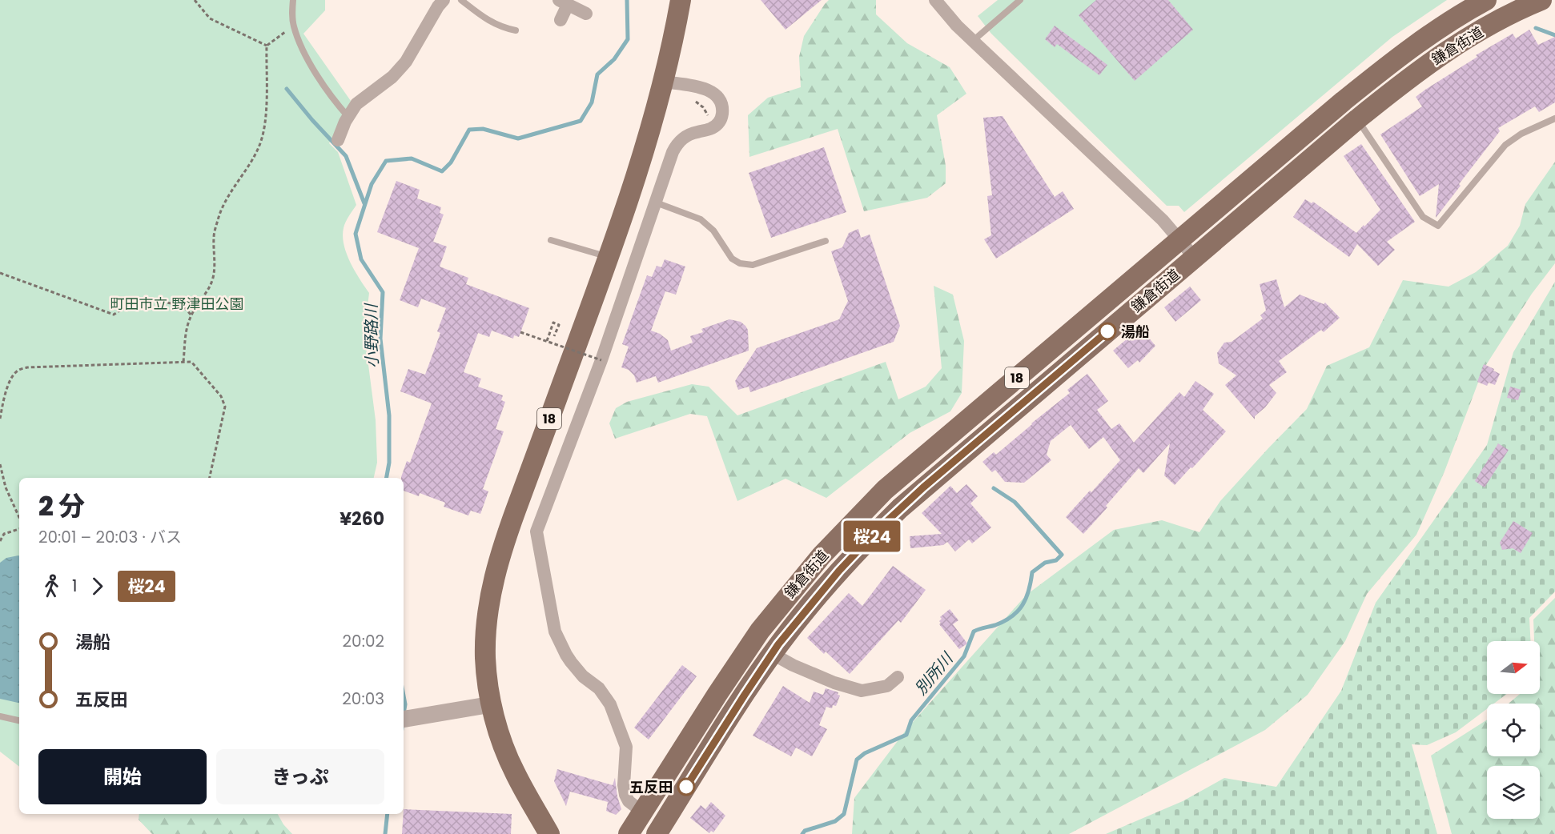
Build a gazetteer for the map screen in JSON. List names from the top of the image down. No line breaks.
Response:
{"streets":{"main road":["鎌倉街道","18"]},"water":["小野路川","別所川"],"parks":["町田市立 野津田公園"],"places":["湯船","五反田"],"lines":["bus line 桜24"],"north":"right","page":{"on_map":"桜24","heading":["2 分","20:01 – 20:03 · バス","¥260"],"legs":["1","桜24"],"list":[{"name":"湯船","value":"20:02"},{"name":"五反田","value":"20:03"}],"buttons":["開始","きっぷ"]}}
